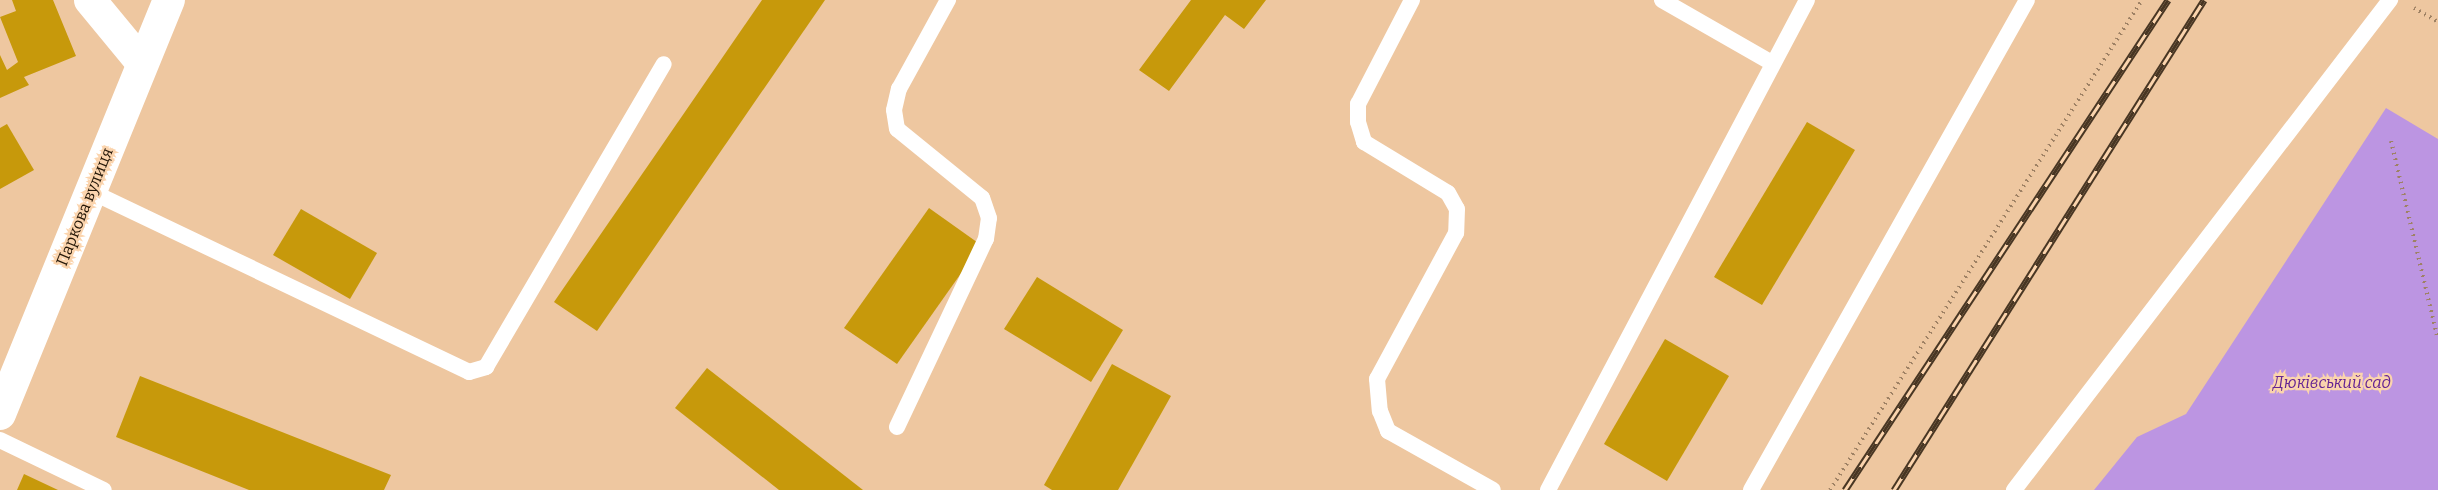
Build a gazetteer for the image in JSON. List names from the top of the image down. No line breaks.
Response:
{"streets":{"street":["Паркова вулиця"]},"parks":["Дюківський сад"]}
